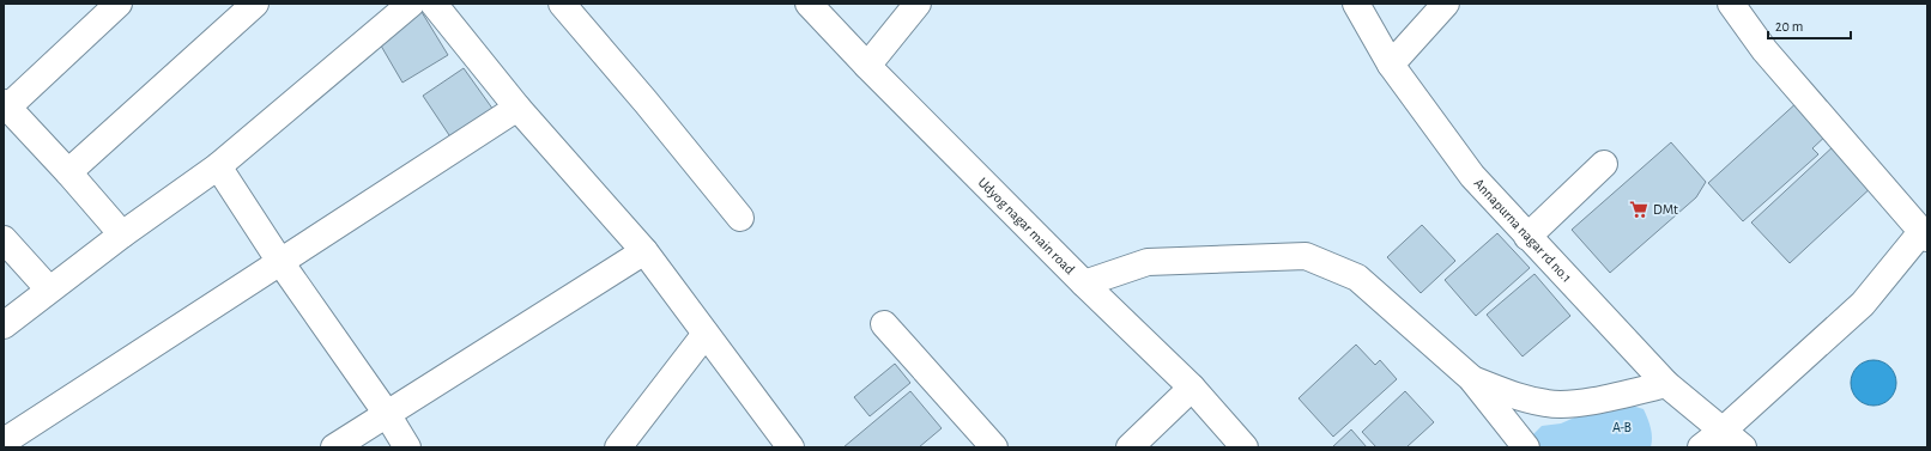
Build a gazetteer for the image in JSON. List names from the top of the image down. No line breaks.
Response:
{"streets":{"street":["Udyog nagar main road","Annapurna nagar rd no.1"]},"parks":["A-B"],"places":{"supermarket":["DMt"]},"scale_bar":"20 m"}
